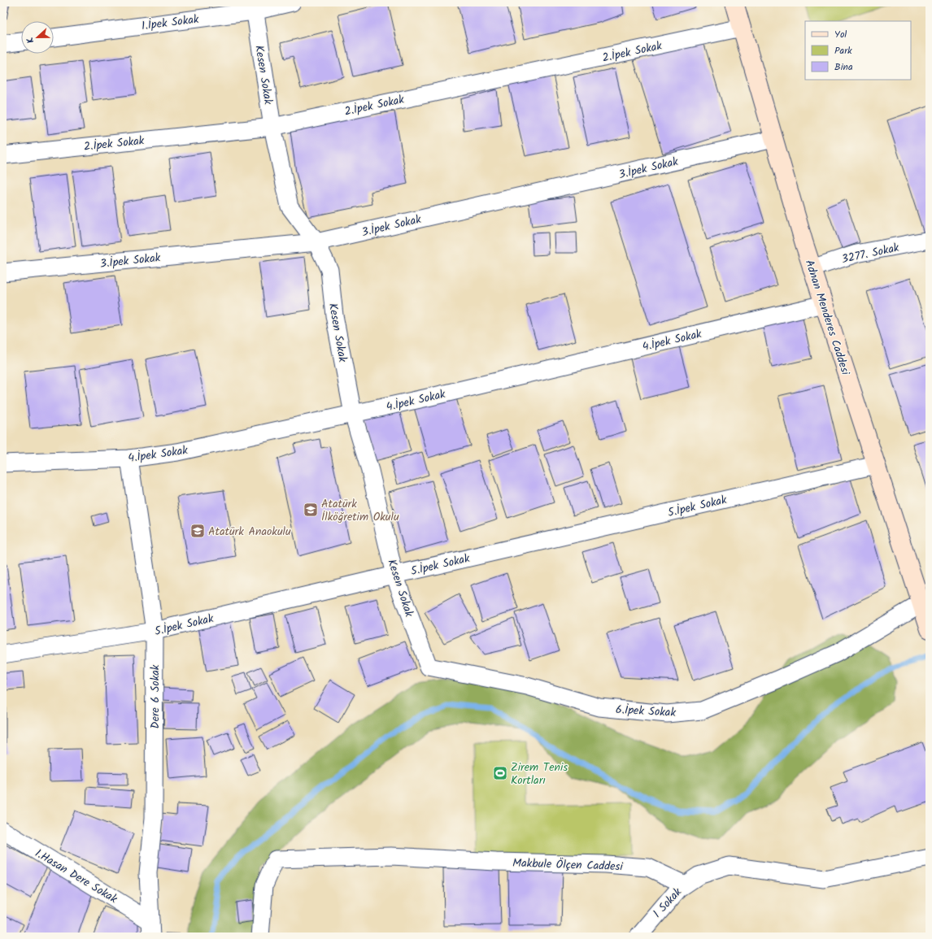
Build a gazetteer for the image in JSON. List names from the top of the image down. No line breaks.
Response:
{"streets":{"main road":["Adnan Menderes Caddesi"],"street":["1.İpek Sokak","2.İpek Sokak","Kesen Sokak","3.İpek Sokak","3277. Sokak","4.İpek Sokak","5.İpek Sokak","Dere 6 Sokak","6.İpek Sokak","Makbule Ölçen Caddesi","1.Hasan Dere Sokak","1 Sokak"]},"crossings":[["1.İpek Sokak","Kesen Sokak"],["2.İpek Sokak","Kesen Sokak"],["2.İpek Sokak","Adnan Menderes Caddesi"],["Kesen Sokak","3.İpek Sokak"],["Kesen Sokak","4.İpek Sokak"],["Kesen Sokak","5.İpek Sokak"],["Kesen Sokak","6.İpek Sokak"],["3.İpek Sokak","Adnan Menderes Caddesi"],["3277. Sokak","Adnan Menderes Caddesi"],["Adnan Menderes Caddesi","4.İpek Sokak"],["Adnan Menderes Caddesi","5.İpek Sokak"],["Adnan Menderes Caddesi","6.İpek Sokak"],["4.İpek Sokak","Dere 6 Sokak"],["5.İpek Sokak","Dere 6 Sokak"],["Dere 6 Sokak","1.Hasan Dere Sokak"],["Makbule Ölçen Caddesi","1 Sokak"]],"places":{"school or university":["Atatürk İlköğretim Okulu","Atatürk Anaokulu"],"sports":["Zirem Tenis Kortları"]},"legend":["Yol","Park","Bina"],"north":"left"}
